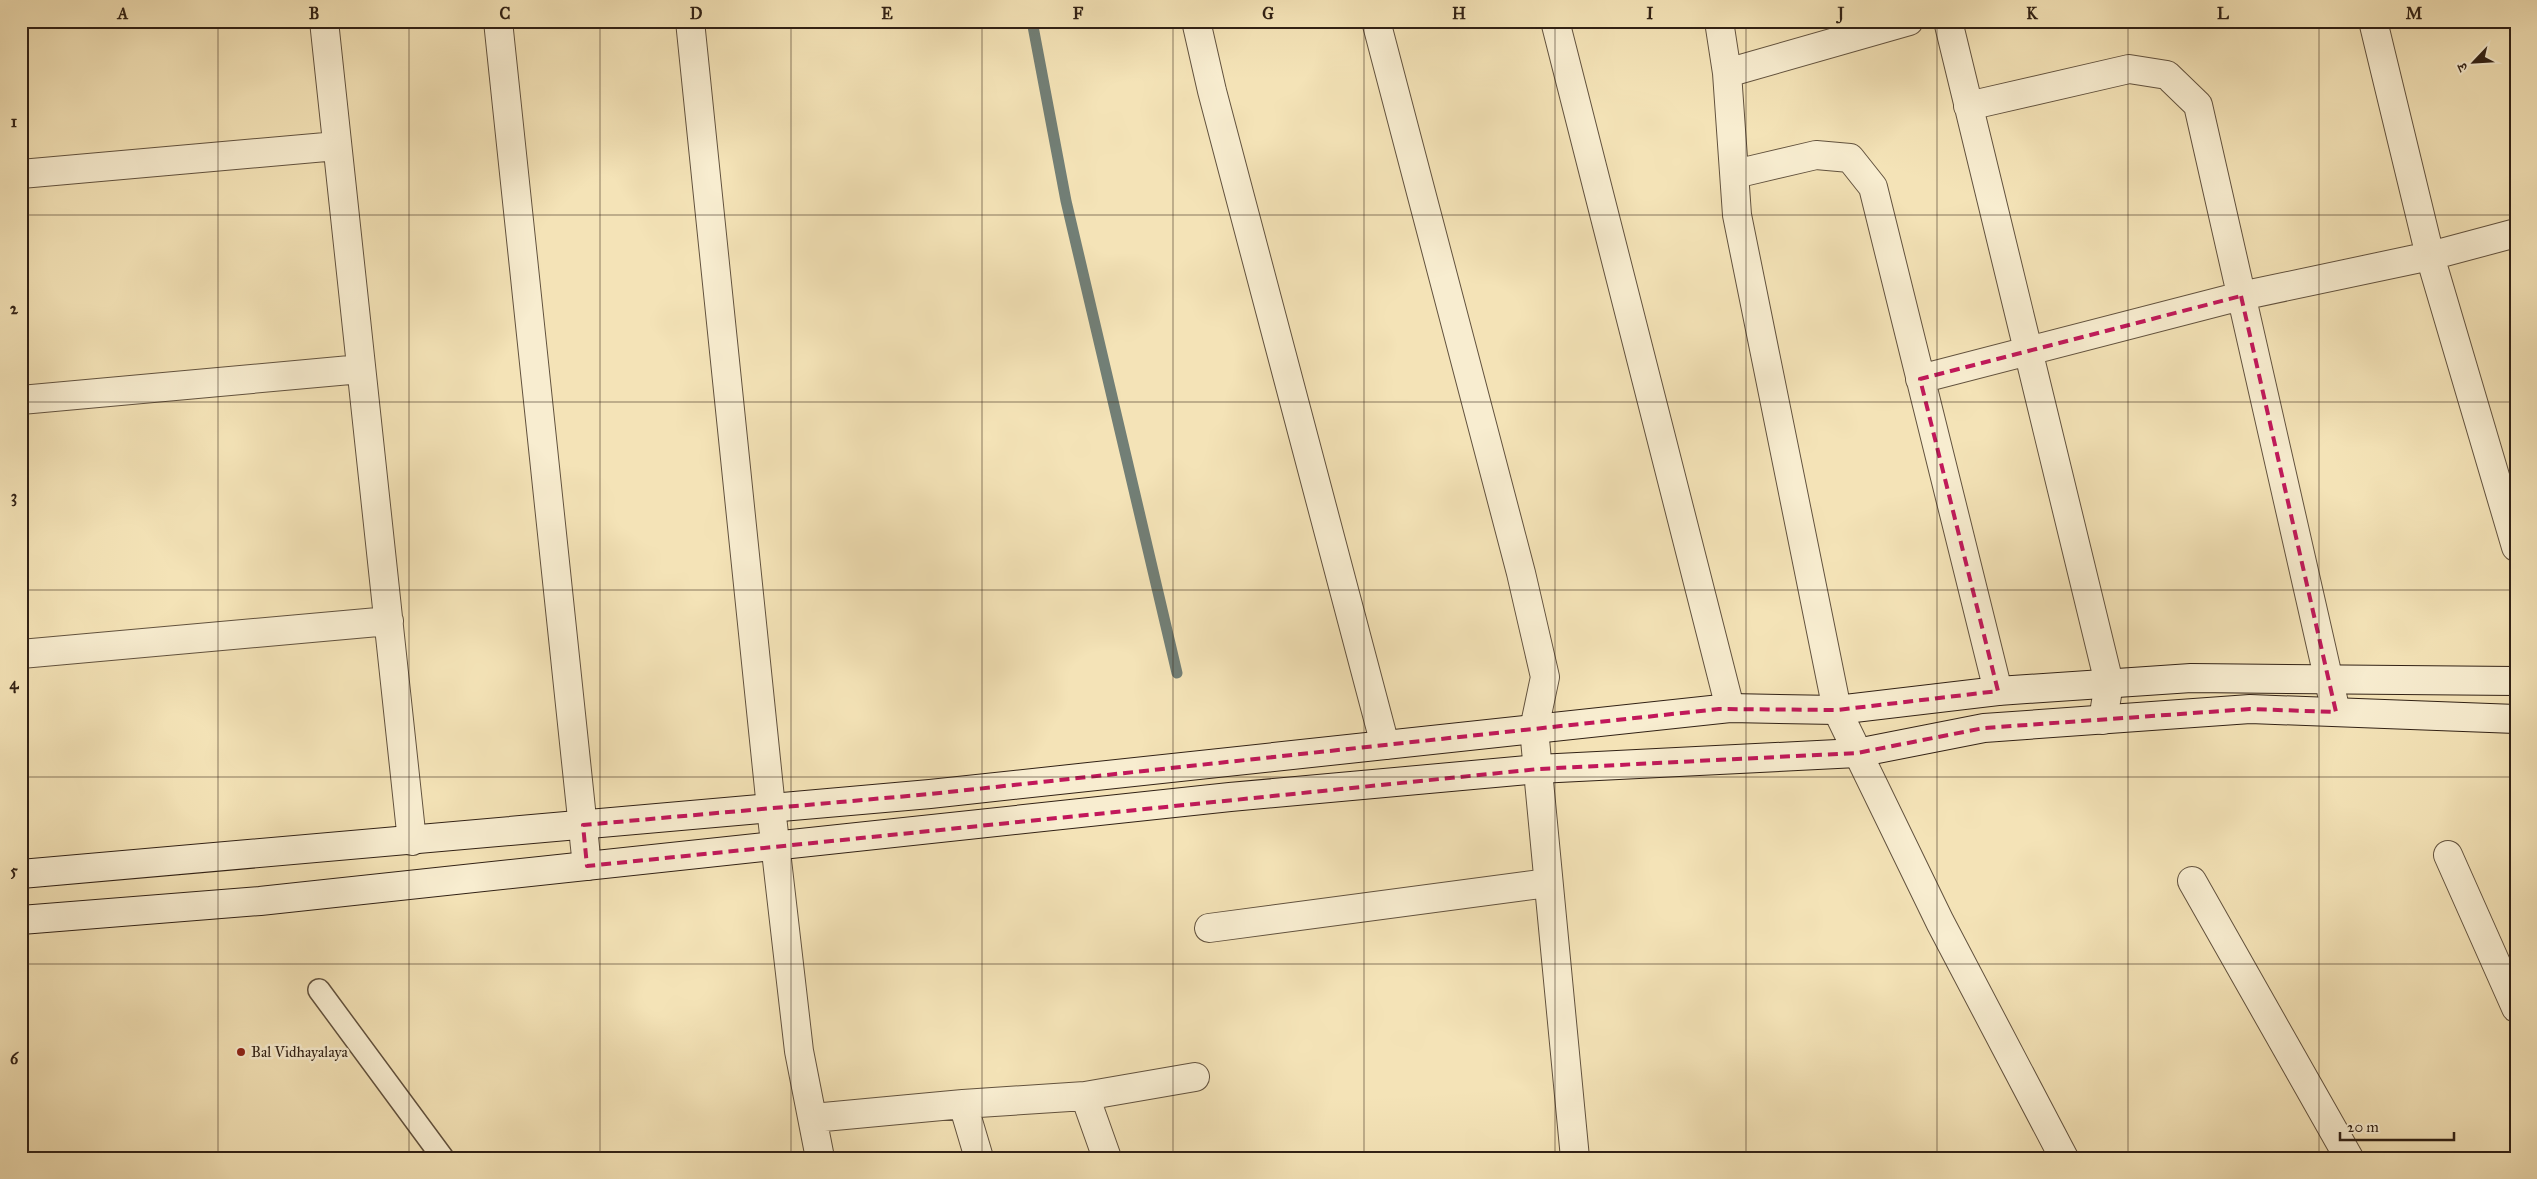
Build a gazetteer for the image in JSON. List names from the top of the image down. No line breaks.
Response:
{"places":["Bal Vidhayalaya"],"scale_bar":"20 m","north":"bottom left","grid":{"columns":["A","B","C","D","E","F","G","H","I","J","K","L","M"],"rows":["1","2","3","4","5","6"]}}
